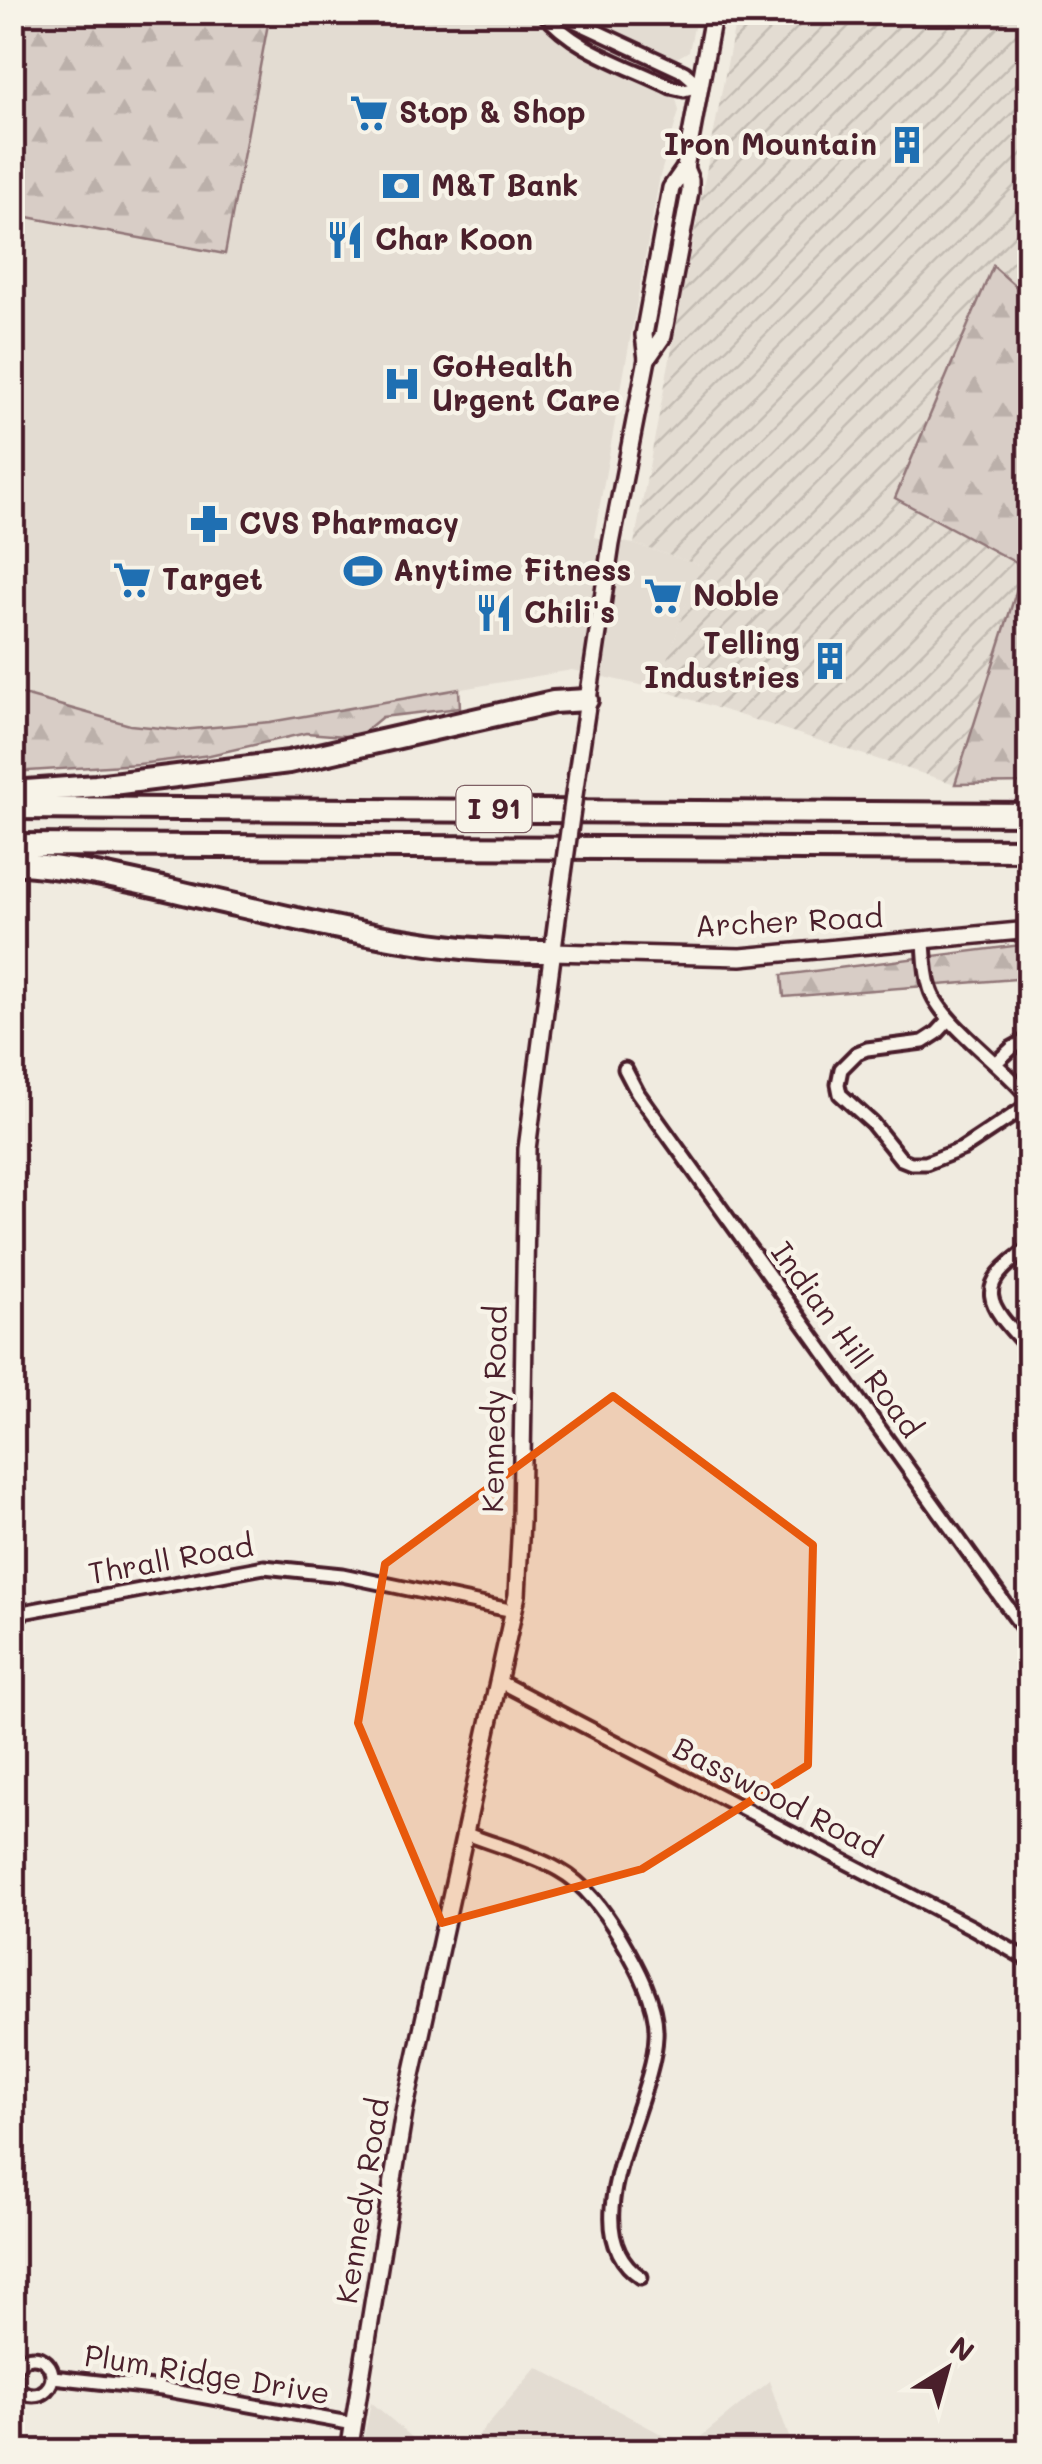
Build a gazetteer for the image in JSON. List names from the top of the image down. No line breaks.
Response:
{"streets":{"highway":["I 91"],"street":["Archer Road","Indian Hill Road","Kennedy Road","Thrall Road","Basswood Road","Plum Ridge Drive"]},"crossings":[["Archer Road","Kennedy Road"],["Kennedy Road","Thrall Road"],["Kennedy Road","Basswood Road"],["Kennedy Road","Plum Ridge Drive"]],"places":{"supermarket":["Stop & Shop","Target","Noble"],"building":["Iron Mountain","Telling Industries"],"bank":["M&T Bank"],"restaurant":["Char Koon","Chili's"],"hospital":["GoHealth Urgent Care"],"pharmacy":["CVS Pharmacy"],"sports":["Anytime Fitness"]},"north":"top right"}
